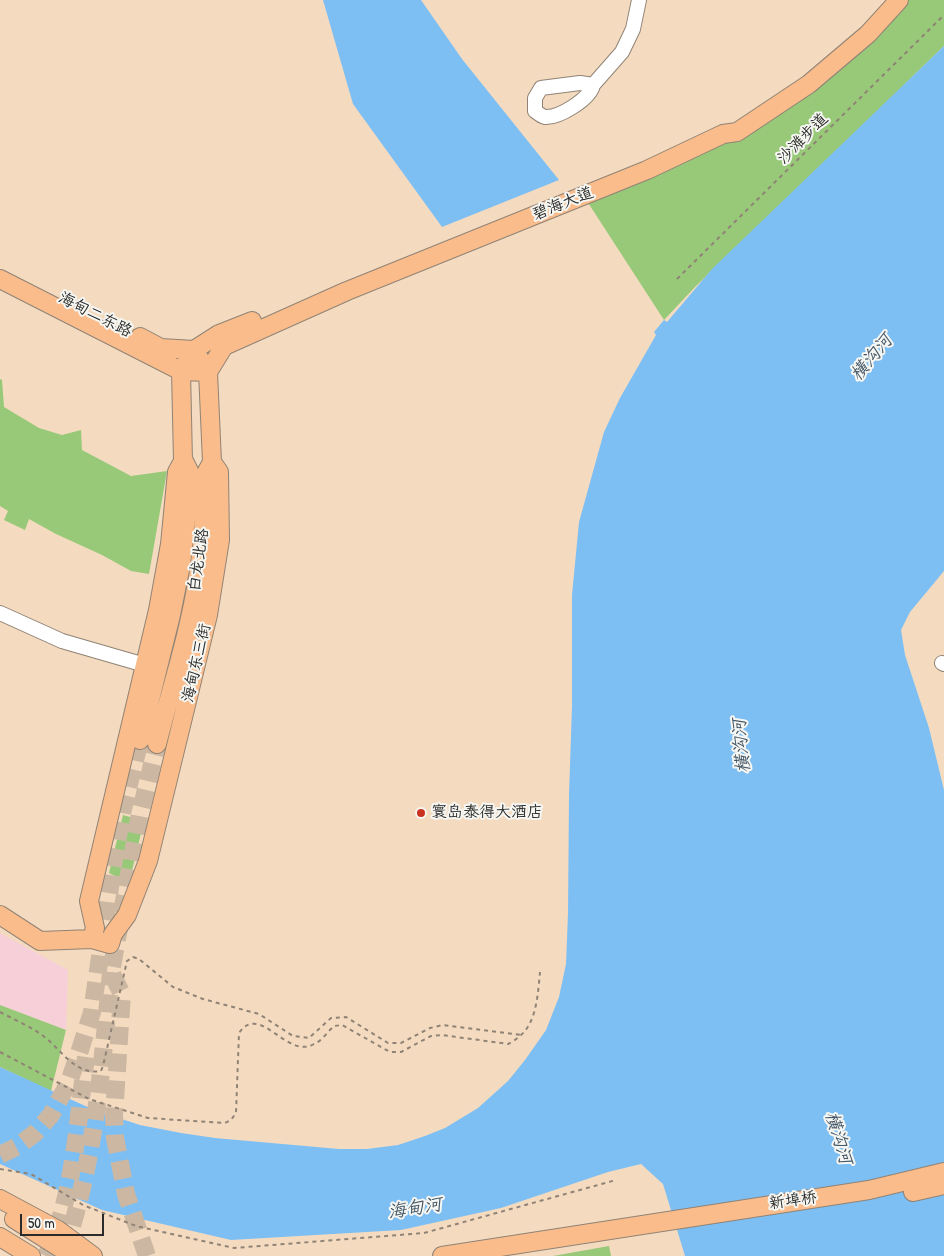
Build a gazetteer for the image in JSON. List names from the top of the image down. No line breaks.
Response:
{"streets":{"main road":["碧海大道","海甸二东路","白龙北路","海甸东三街","新埠桥"],"path":["沙滩步道"]},"crossings":[["碧海大道","海甸二东路"],["碧海大道","海甸东三街"],["白龙北路","海甸东三街"]],"water":["横沟河","海甸河"],"places":["寰岛泰得大酒店"],"scale_bar":"50 m"}
